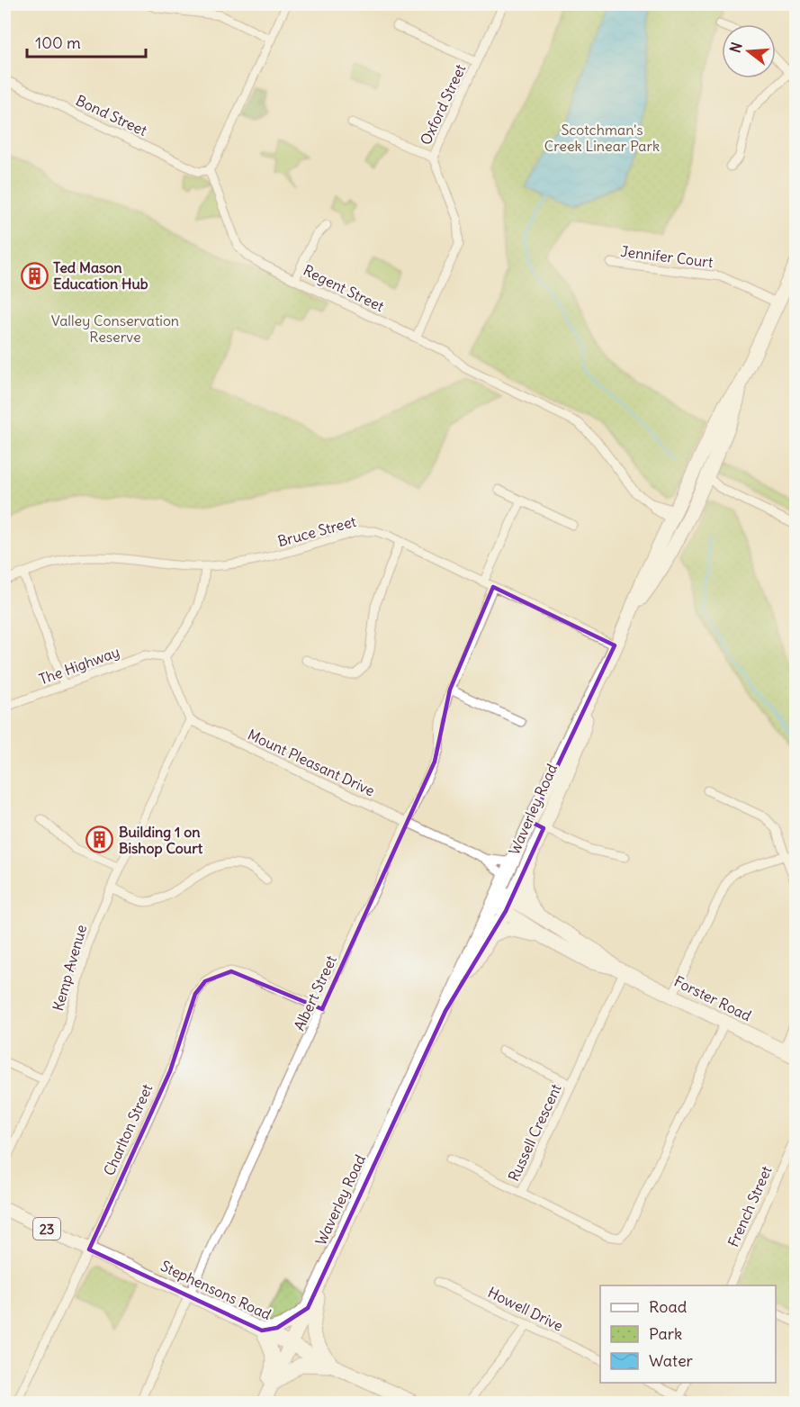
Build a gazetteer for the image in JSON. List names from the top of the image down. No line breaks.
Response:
{"streets":{"main road":["Waverley Road","Forster Road","23","Stephensons Road"],"street":["Oxford Street","Bond Street","Jennifer Court","Regent Street","Bruce Street","The Highway","Mount Pleasant Drive","Kemp Avenue","Albert Street","Charlton Street","Russell Crescent","French Street","Howell Drive"]},"crossings":[["Oxford Street","Regent Street"],["Bond Street","Regent Street"],["Jennifer Court","Waverley Road"],["Regent Street","Waverley Road"],["Bruce Street","Waverley Road"],["Bruce Street","Albert Street"],["Mount Pleasant Drive","Waverley Road"],["Mount Pleasant Drive","Kemp Avenue"],["Mount Pleasant Drive","Albert Street"],["Mount Pleasant Drive","Forster Road"],["Waverley Road","Forster Road"],["Waverley Road","Stephensons Road"],["Albert Street","Charlton Street"],["Albert Street","Stephensons Road"],["Forster Road","Russell Crescent"],["Charlton Street","Stephensons Road"]],"parks":["Scotchman's Creek Linear Park","Valley Conservation Reserve"],"places":{"building":["Ted Mason Education Hub","Building 1 on Bishop Court"]},"legend":["Road","Park","Water"],"scale_bar":"100 m","north":"left"}
